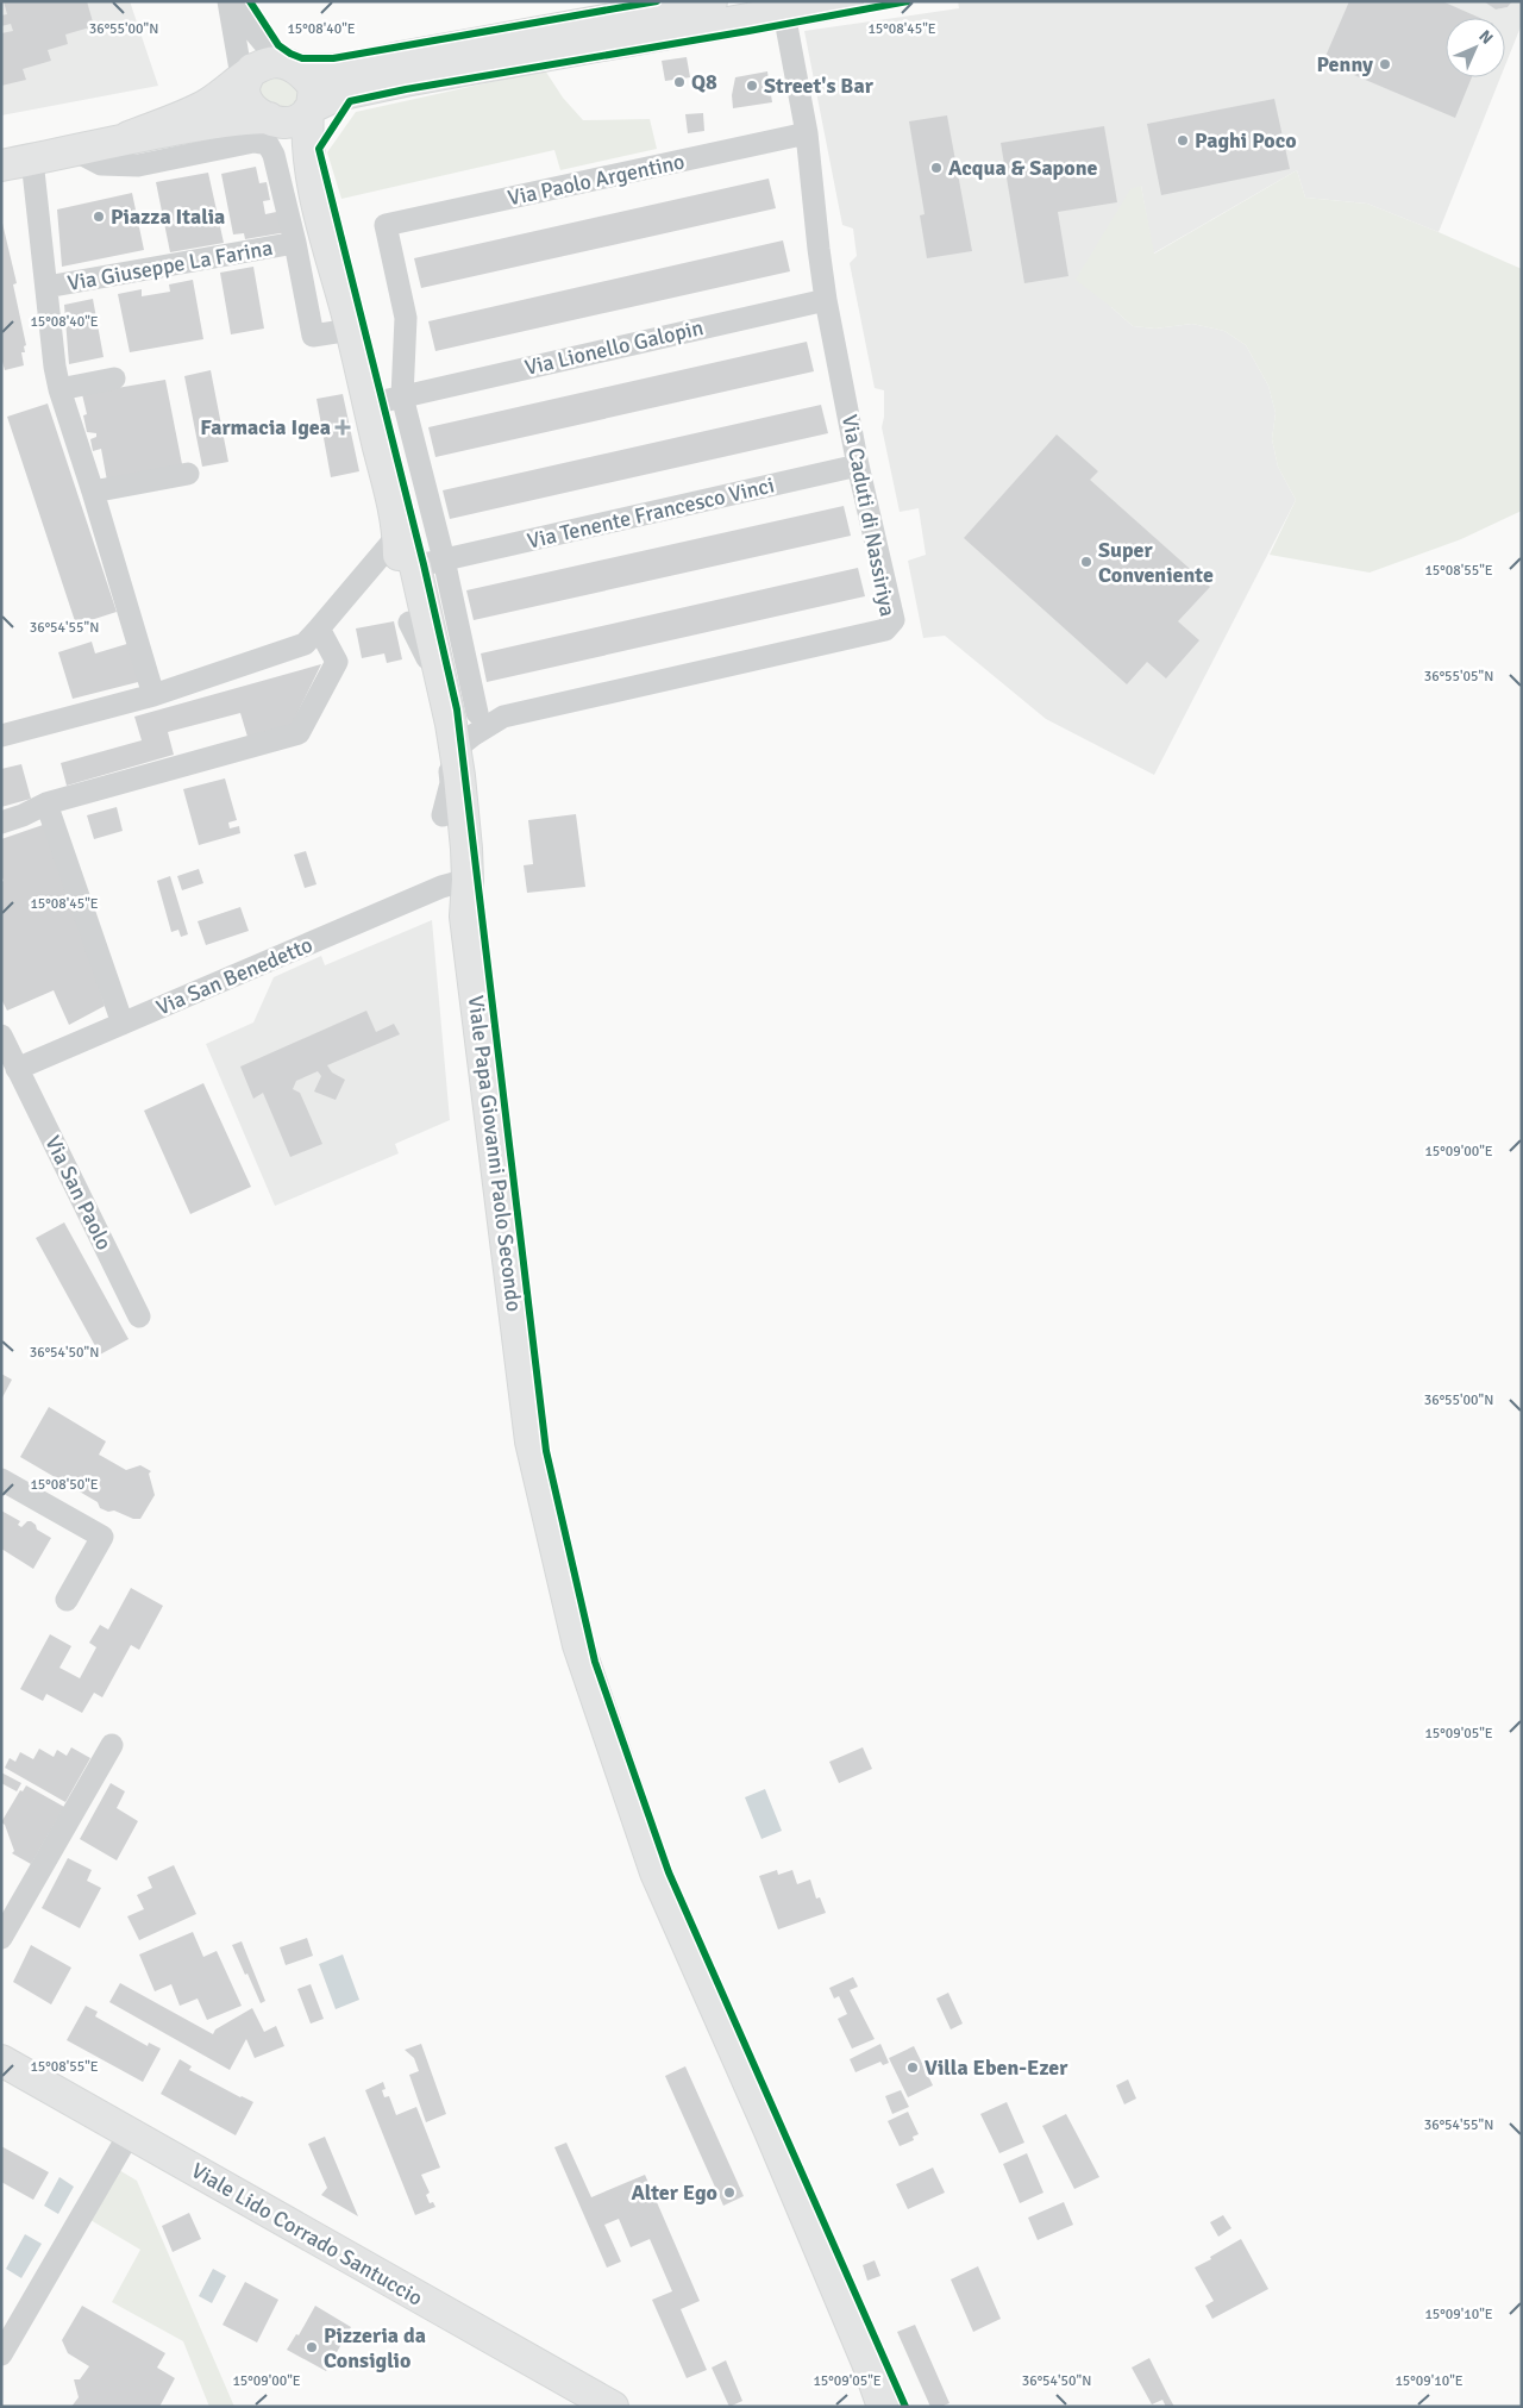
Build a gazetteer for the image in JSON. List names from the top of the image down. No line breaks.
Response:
{"streets":{"street":["Via Paolo Argentino","Via Giuseppe La Farina","Via Lionello Galopin","Via Tenente Francesco Vinci","Via Caduti di Nassiriya","Via San Benedetto","Viale Papa Giovanni Paolo Secondo","Via San Paolo","Viale Lido Corrado Santuccio"]},"crossings":[["Via Paolo Argentino","Via Lionello Galopin"],["Via Paolo Argentino","Via Caduti di Nassiriya"],["Via Lionello Galopin","Via Caduti di Nassiriya"],["Via Tenente Francesco Vinci","Via Caduti di Nassiriya"],["Via San Benedetto","Viale Papa Giovanni Paolo Secondo"],["Via San Benedetto","Via San Paolo"]],"places":{"other":["Penny","Q8","Street's Bar","Paghi Poco","Acqua & Sapone","Piazza Italia","Super Conveniente","Villa Eben-Ezer","Alter Ego","Pizzeria da Consiglio"],"health":["Farmacia Igea"]},"north":"top right","coordinates":["36°55'00\"N","15°08'40\"E","15°08'45\"E","15°08'55\"E","36°54'55\"N","36°55'05\"N","15°09'00\"E","36°54'50\"N","15°08'50\"E","15°09'05\"E","15°09'10\"E"]}
